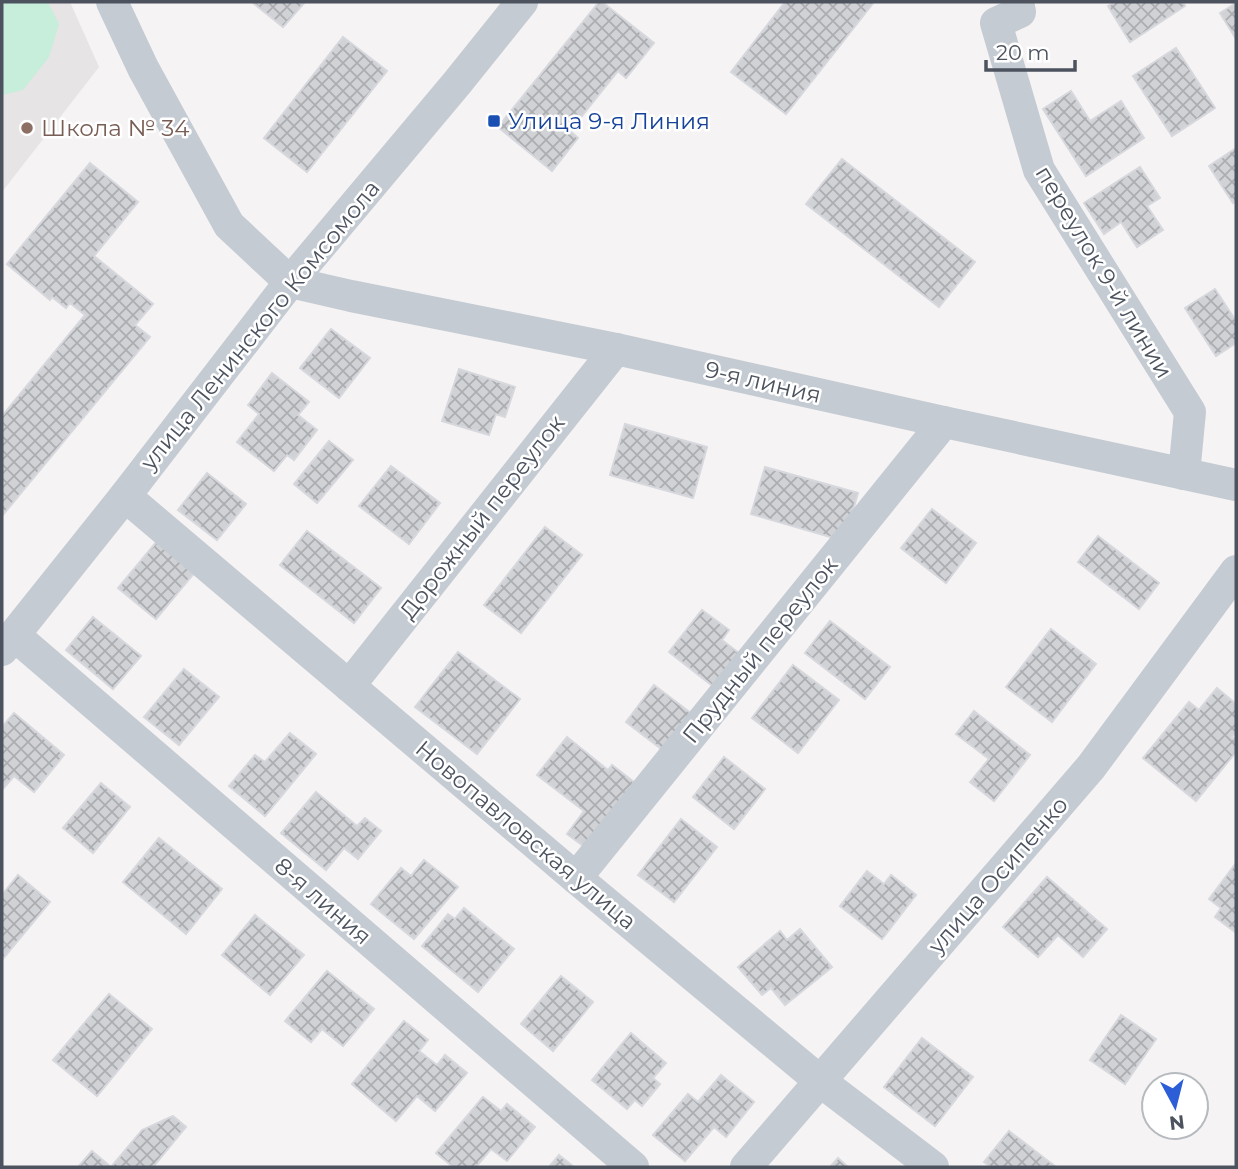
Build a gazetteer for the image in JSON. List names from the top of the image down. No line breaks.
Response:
{"streets":{"street":["переулок 9-й линии","улица Ленинского Комсомола","9-я линия","Дорожный переулок","Прудный переулок","Новопавловская улица","улица Осипенко","8-я линия"]},"crossings":[["переулок 9-й линии","9-я линия"],["улица Ленинского Комсомола","9-я линия"],["улица Ленинского Комсомола","Новопавловская улица"],["улица Ленинского Комсомола","8-я линия"],["9-я линия","Дорожный переулок"],["9-я линия","Прудный переулок"],["Дорожный переулок","Новопавловская улица"],["Прудный переулок","Новопавловская улица"],["Новопавловская улица","улица Осипенко"]],"places":{"transit":["Улица 9-я Линия"],"other":["Школа № 34"]},"scale_bar":"20 m","north":"bottom"}
